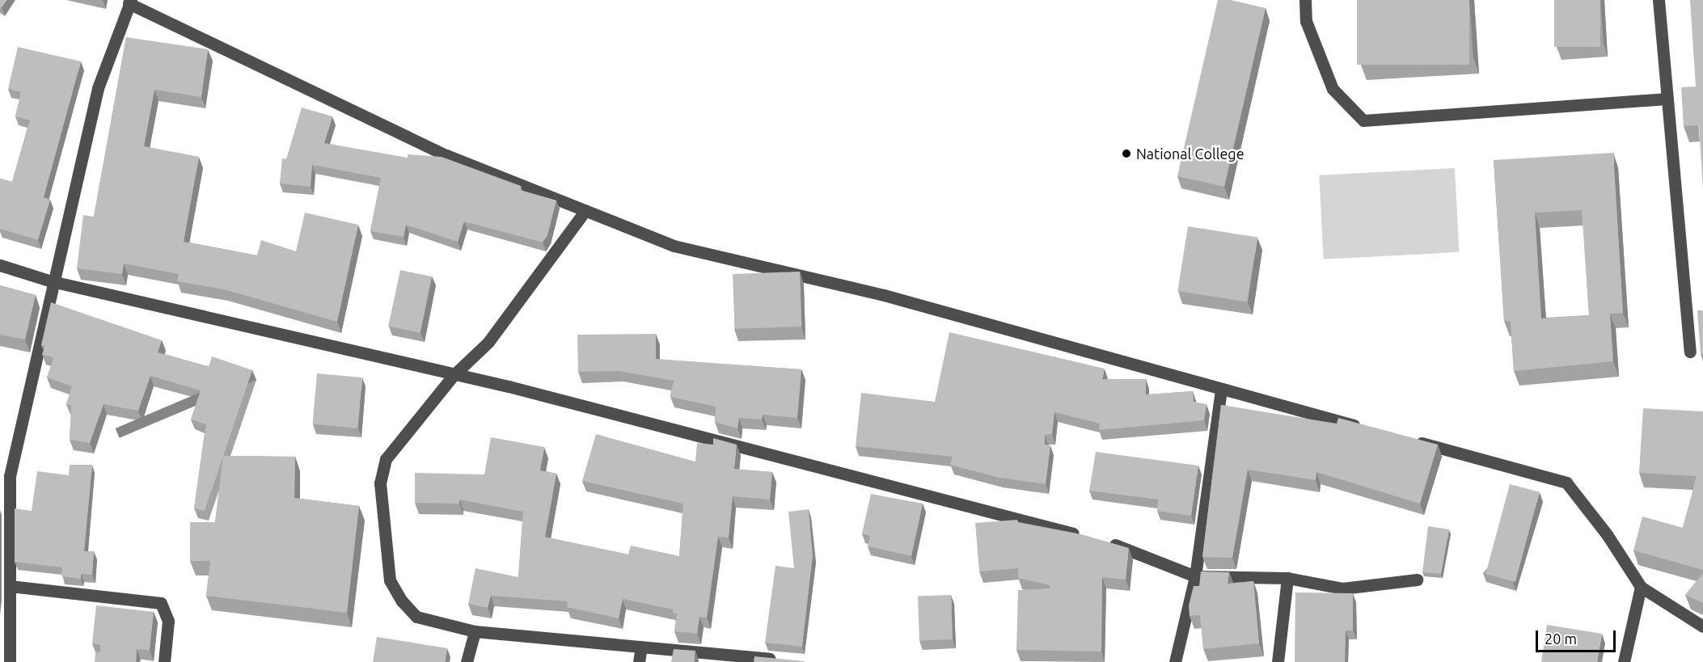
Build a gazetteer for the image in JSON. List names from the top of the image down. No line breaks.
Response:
{"places":["National College"],"scale_bar":"20 m"}
